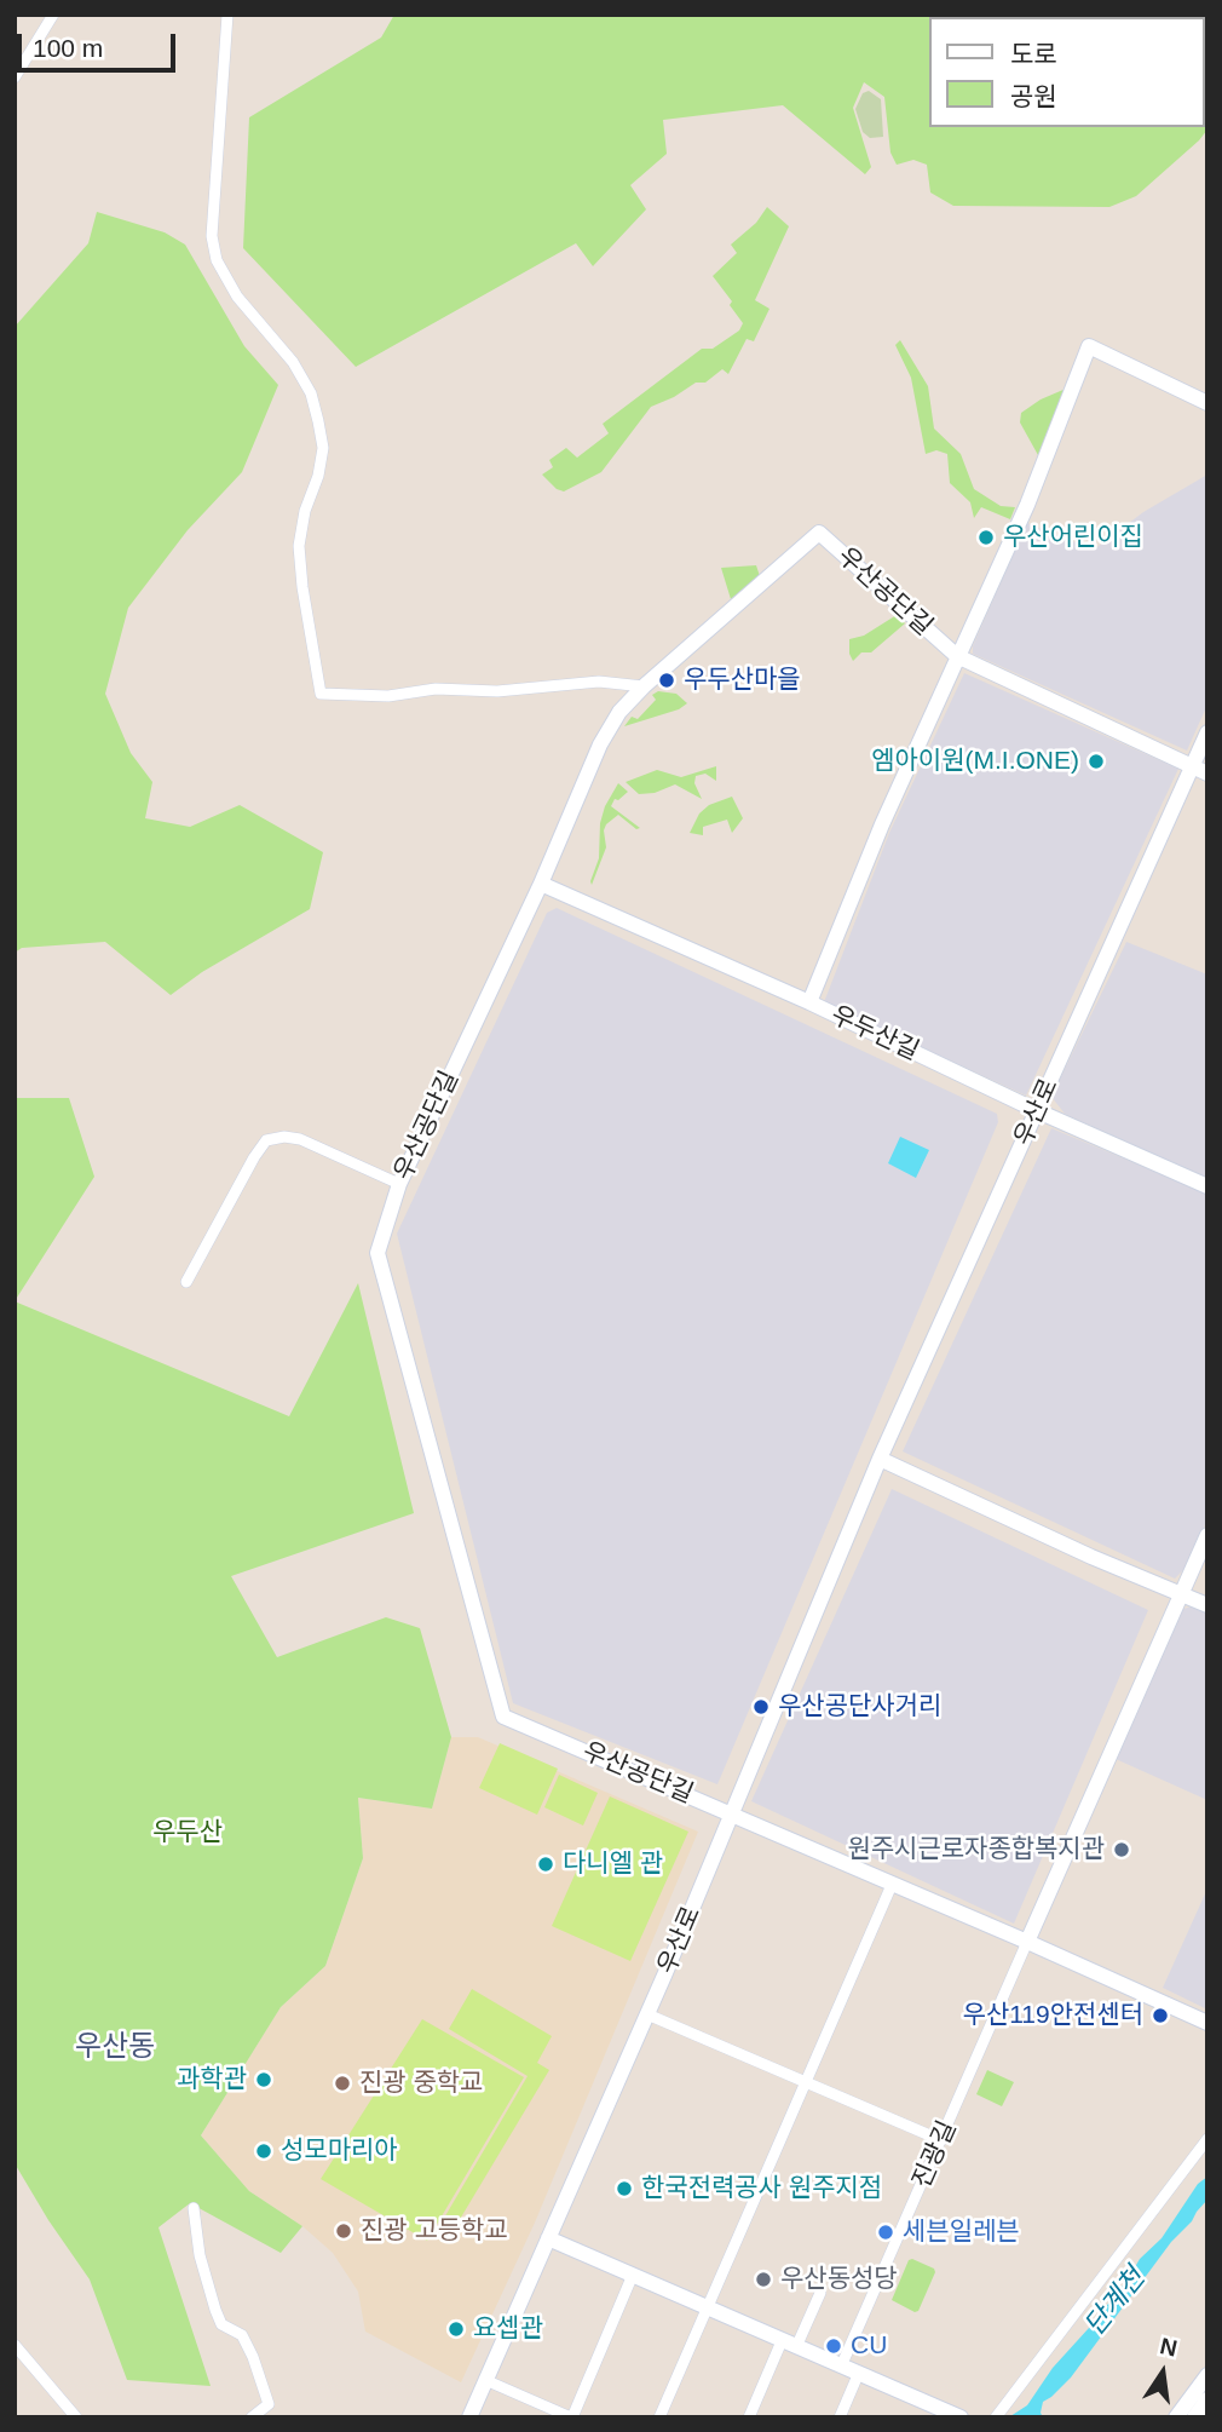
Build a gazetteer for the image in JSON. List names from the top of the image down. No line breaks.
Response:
{"streets":{"street":["우산공단길","우두산길","우산로","진광길"]},"crossings":[["우산공단길","우두산길"],["우산공단길","우산로"],["우산공단길","진광길"],["우두산길","우산로"]],"districts":["우산동"],"water":["단계천"],"parks":["우두산"],"places":["우산어린이집","우두산마을","엠아이원(M.I.ONE)","우산공단사거리","원주시근로자종합복지관","다니엘 관","우산119안전센터","과학관","진광 중학교","성모마리아","한국전력공사 원주지점","진광 고등학교","세븐일레븐","우산동성당","요셉관","CU"],"legend":["도로","공원"],"scale_bar":"100 m","north":"top"}
